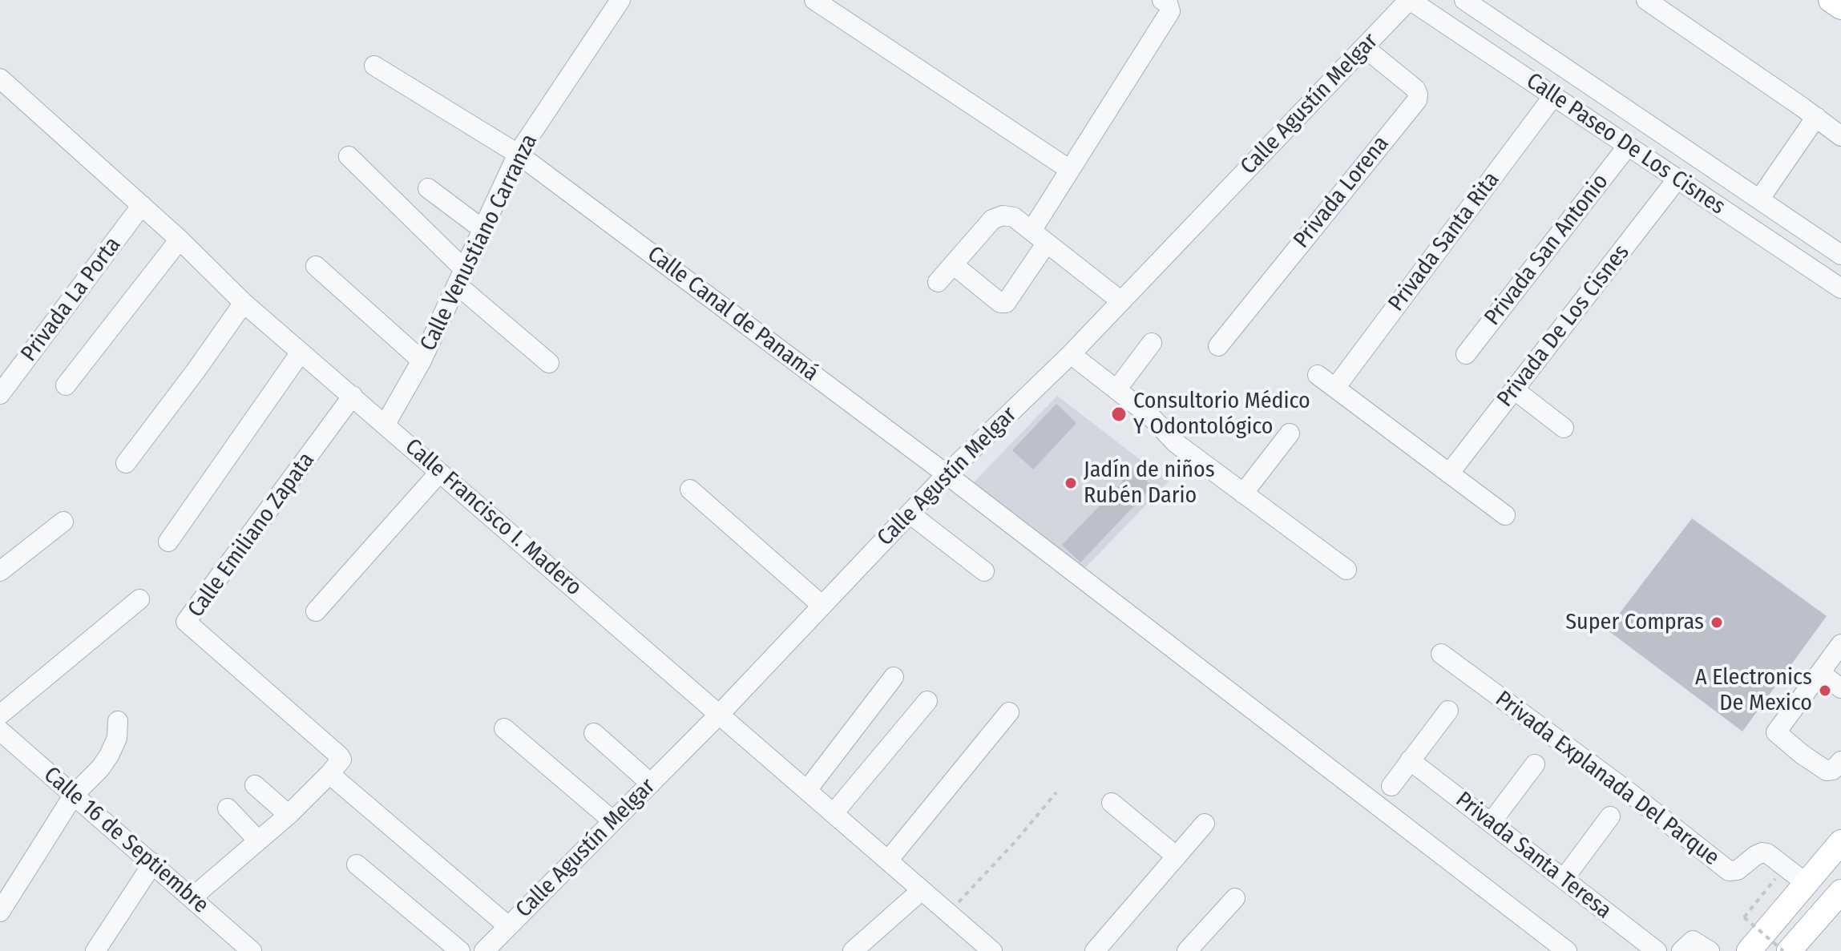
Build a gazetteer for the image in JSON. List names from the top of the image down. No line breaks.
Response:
{"streets":{"street":["Calle Agustín Melgar","Calle Paseo De Los Cisnes","Privada Lorena","Privada Santa Rita","Calle Venustiano Carranza","Privada San Antonio","Privada La Porta","Calle Canal de Panamá","Privada De Los Cisnes","Calle Francisco I. Madero","Calle Emiliano Zapata","Privada Explanada Del Parque","Calle 16 de Septiembre","Privada Santa Teresa"]},"crossings":[["Calle Agustín Melgar","Calle Paseo De Los Cisnes"],["Calle Agustín Melgar","Privada Lorena"],["Calle Agustín Melgar","Calle Canal de Panamá"],["Calle Agustín Melgar","Calle Francisco I. Madero"],["Calle Paseo De Los Cisnes","Privada Santa Rita"],["Calle Paseo De Los Cisnes","Privada San Antonio"],["Calle Paseo De Los Cisnes","Privada De Los Cisnes"],["Calle Venustiano Carranza","Calle Canal de Panamá"],["Calle Venustiano Carranza","Calle Francisco I. Madero"],["Privada La Porta","Calle Francisco I. Madero"],["Calle Francisco I. Madero","Calle Emiliano Zapata"]],"places":["Consultorio Médico Y Odontológico","Jadín de niños Rubén Dario","Super Compras","A Electronics De Mexico"]}
